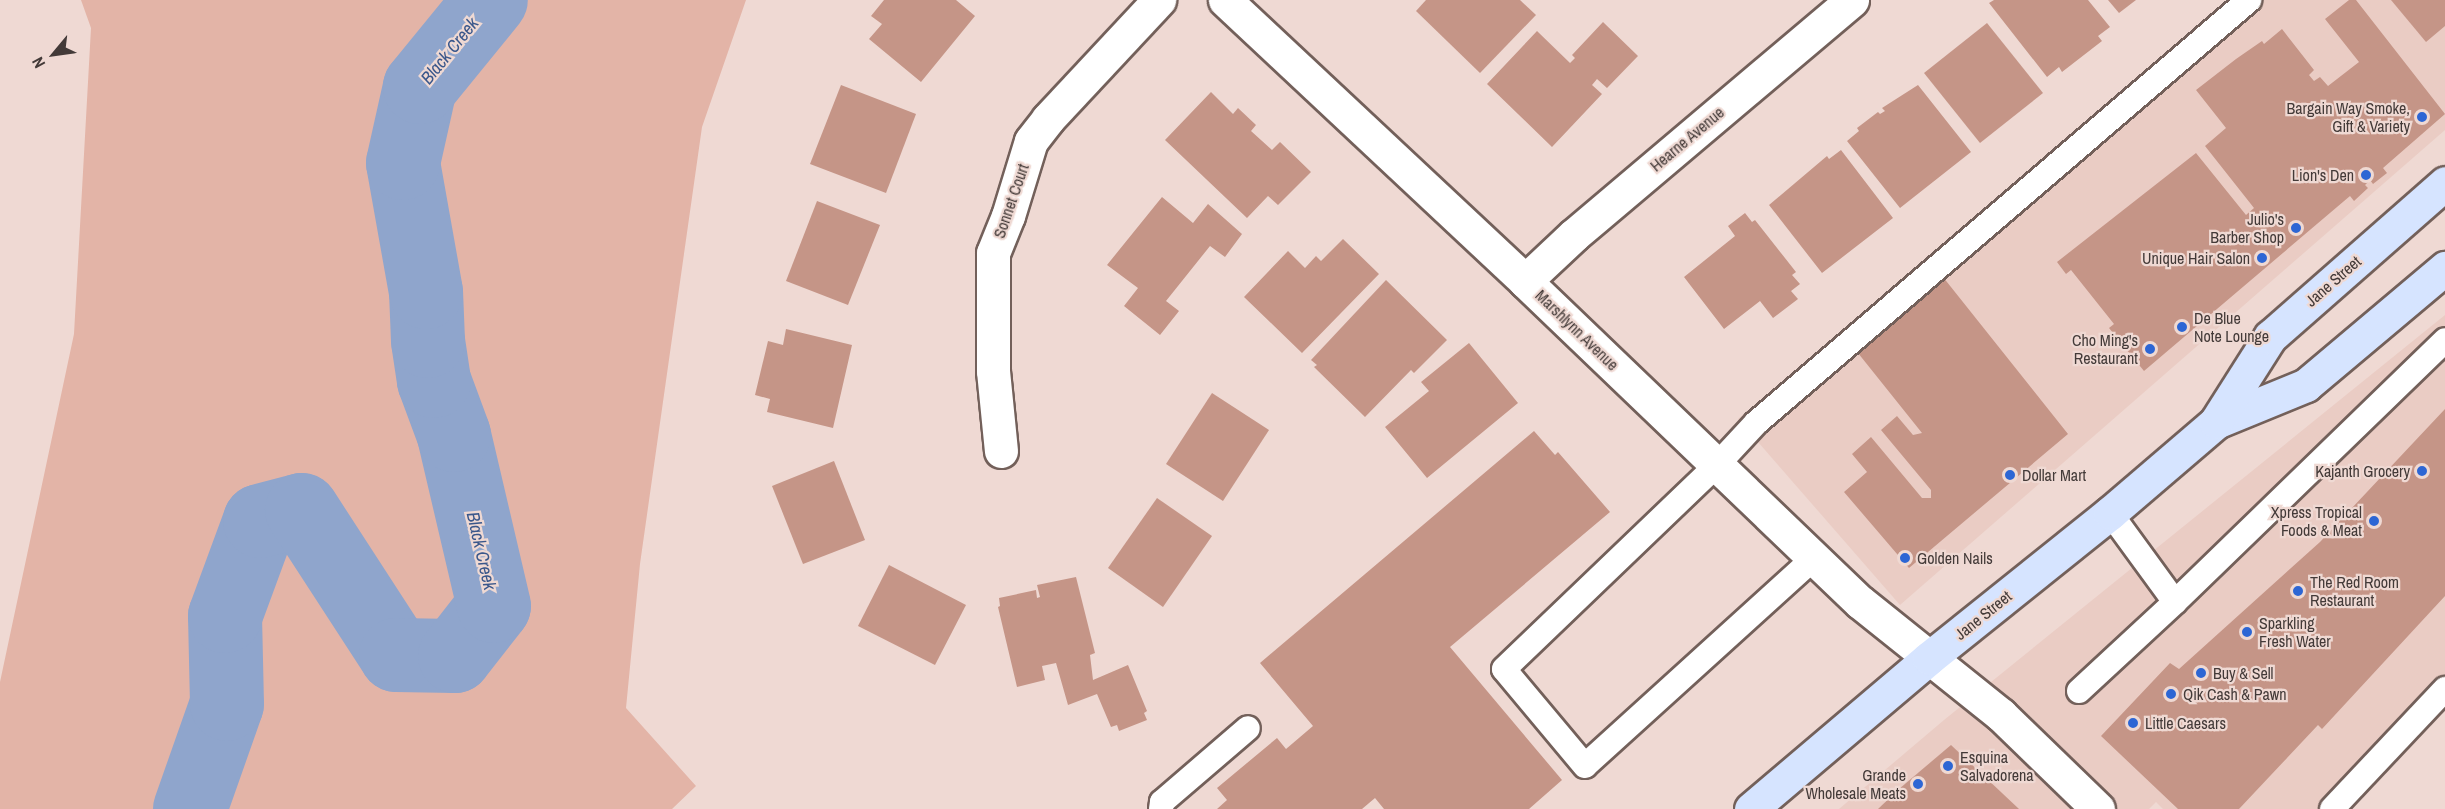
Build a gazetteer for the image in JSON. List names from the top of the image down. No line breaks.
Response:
{"streets":{"main road":["Jane Street"],"street":["Hearne Avenue","Sonnet Court","Marshlynn Avenue"]},"crossings":[["Hearne Avenue","Marshlynn Avenue"],["Jane Street","Marshlynn Avenue"]],"water":["Black Creek"],"places":["Bargain Way Smoke, Gift & Variety","Lion's Den","Julio's Barber Shop","Unique Hair Salon","De Blue Note Lounge","Cho Ming's Restaurant","Kajanth Grocery","Dollar Mart","Xpress Tropical Foods & Meat","Golden Nails","The Red Room Restaurant","Sparkling Fresh Water","Buy & Sell","Qik Cash & Pawn","Little Caesars","Esquina Salvadorena","Grande Wholesale Meats"],"north":"bottom left"}
